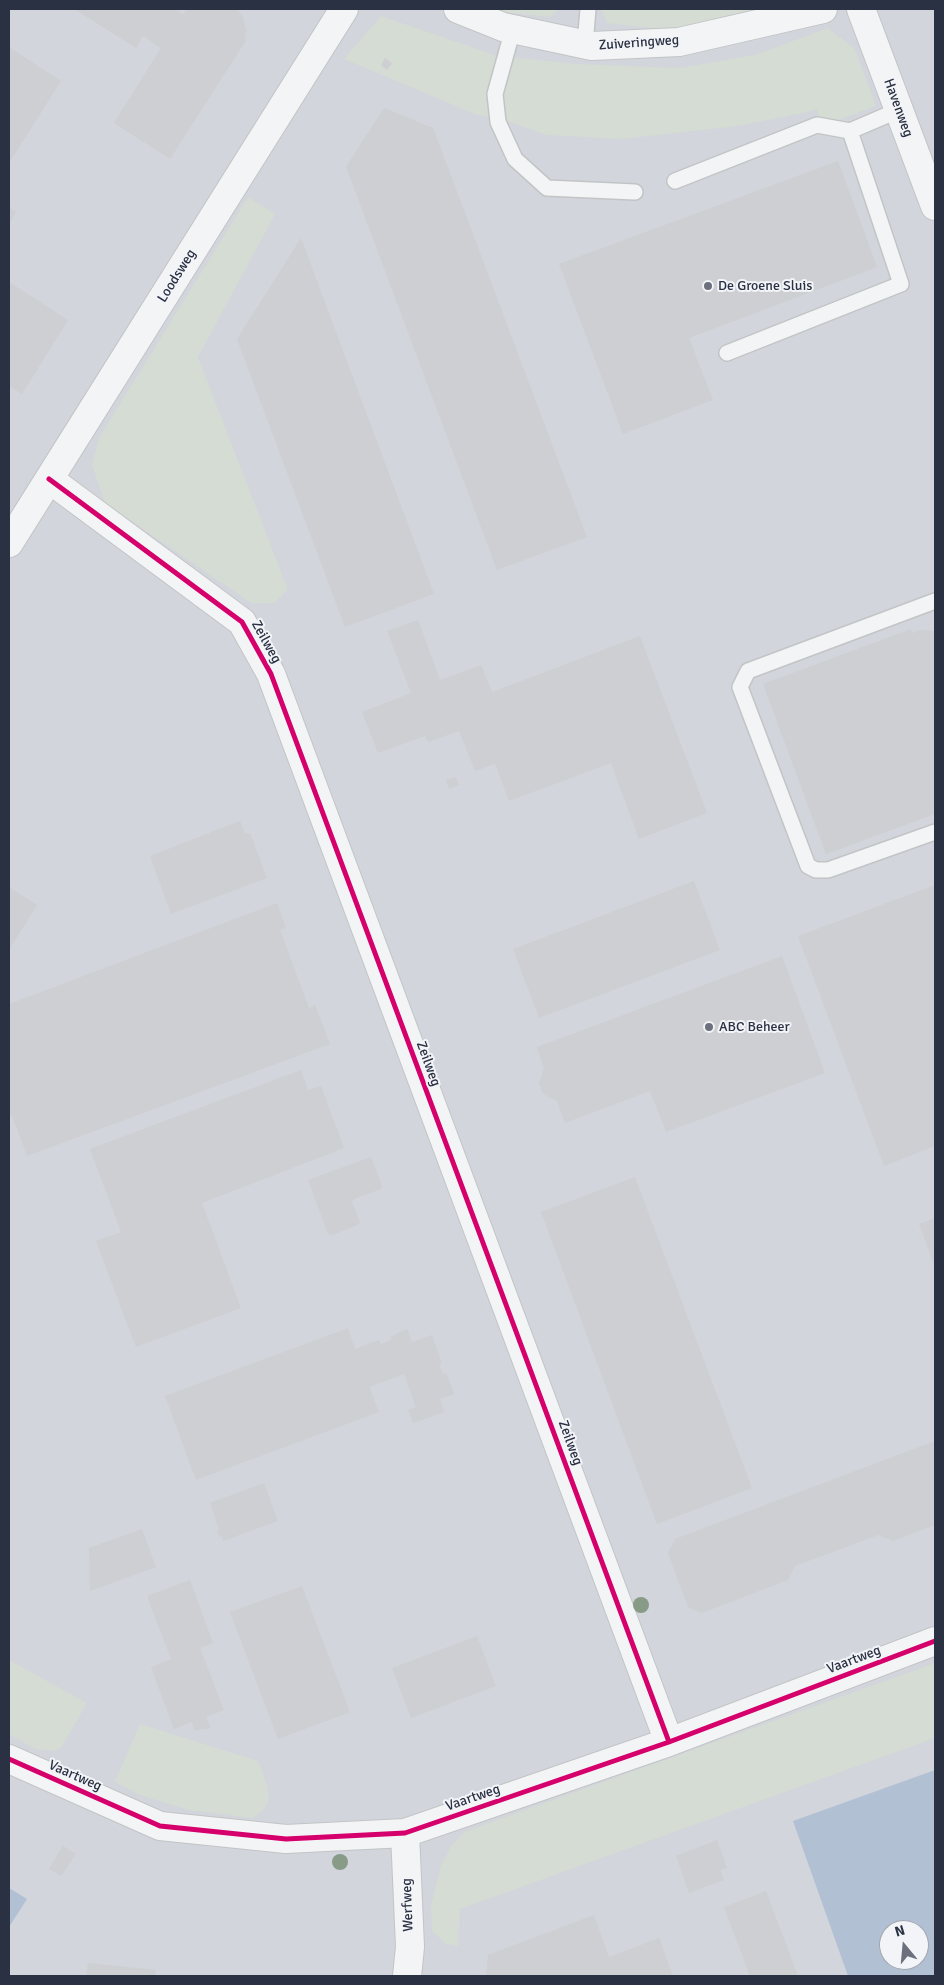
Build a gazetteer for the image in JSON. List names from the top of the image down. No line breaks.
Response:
{"streets":{"street":["Zuiveringweg","Havenweg","Loodsweg","Zeilweg","Vaartweg","Werfweg"]},"crossings":[["Loodsweg","Zeilweg"],["Zeilweg","Vaartweg"],["Vaartweg","Werfweg"]],"places":["De Groene Sluis","ABC Beheer"],"north":"top"}
